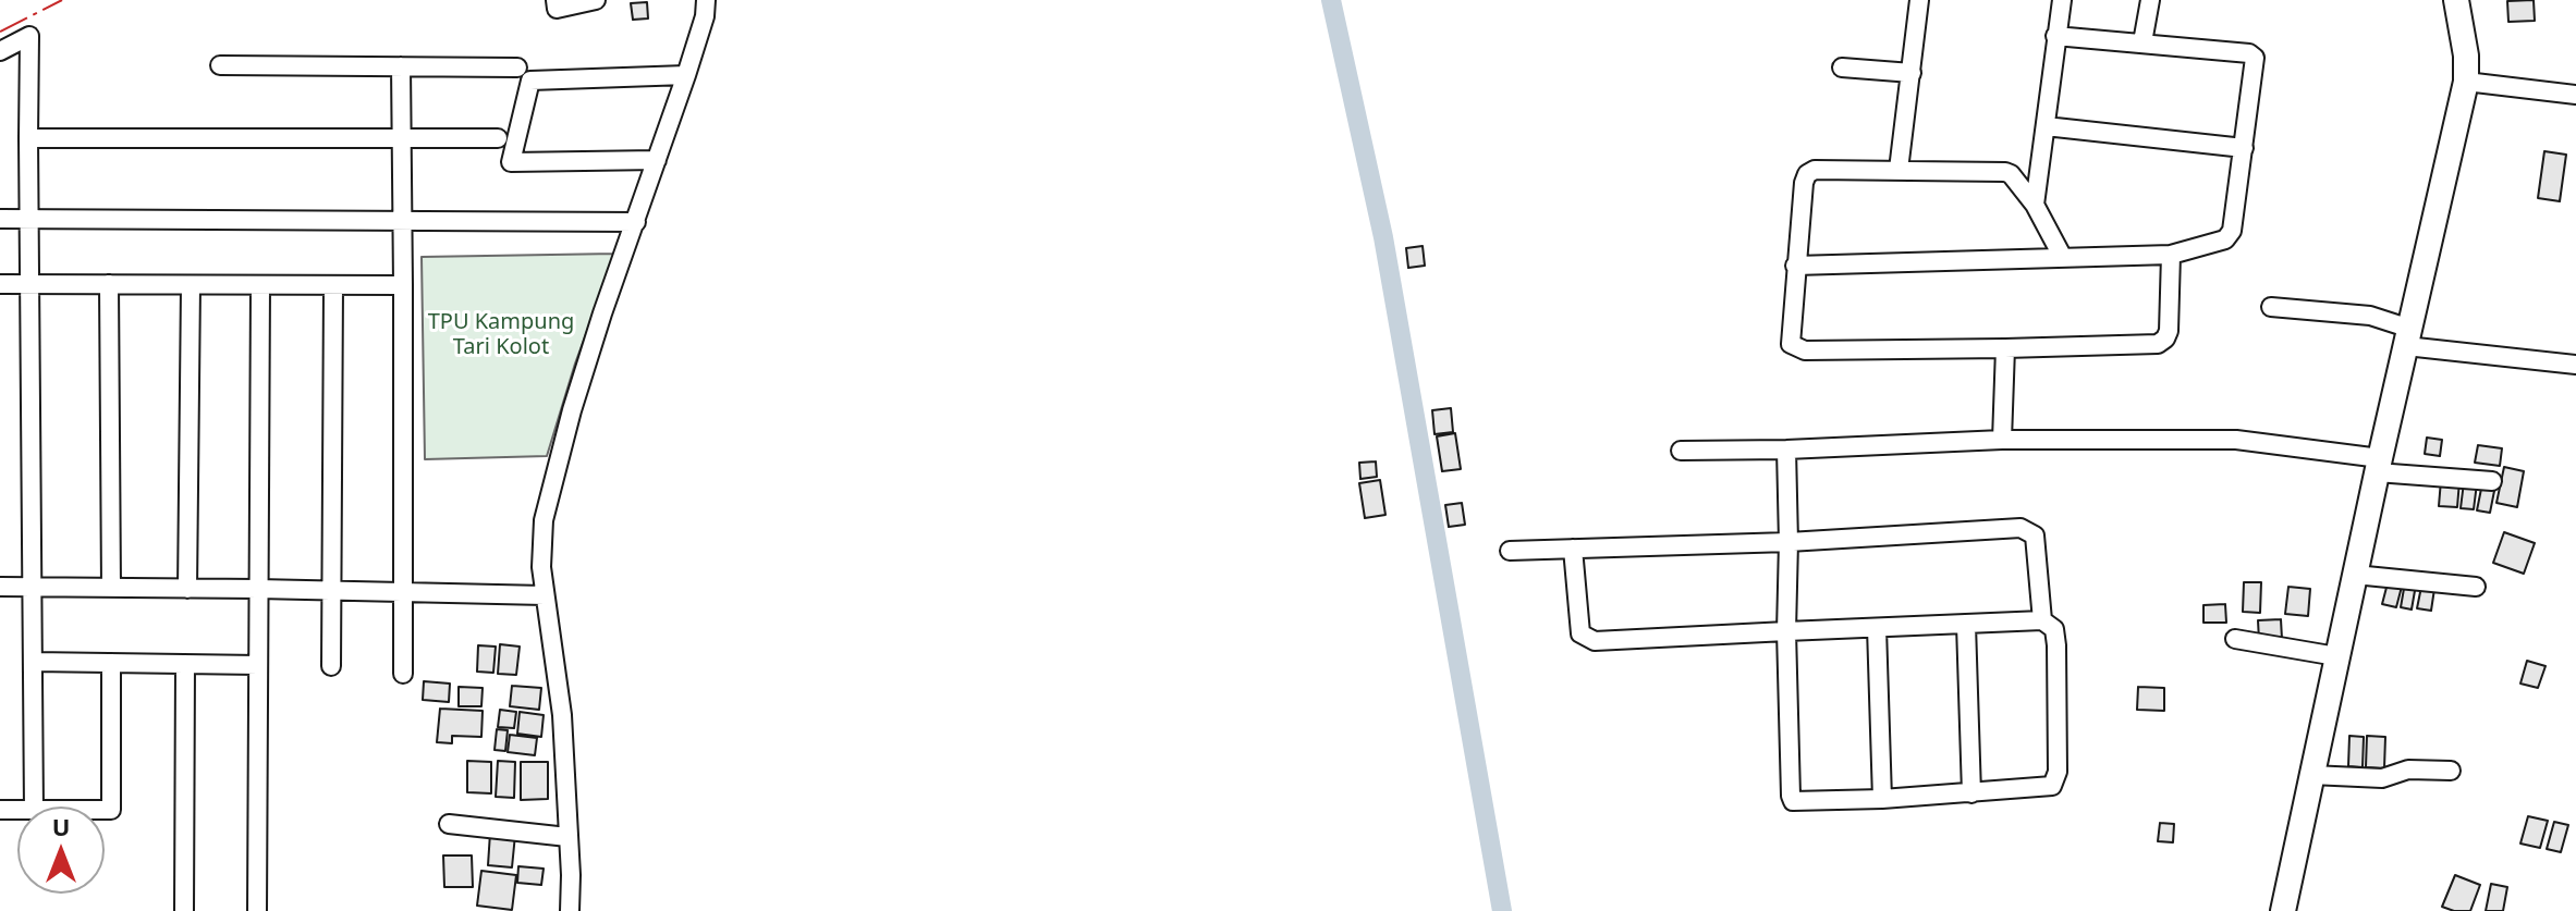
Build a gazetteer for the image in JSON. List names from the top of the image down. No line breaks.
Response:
{"parks":["TPU Kampung Tari Kolot"],"north":"top"}
